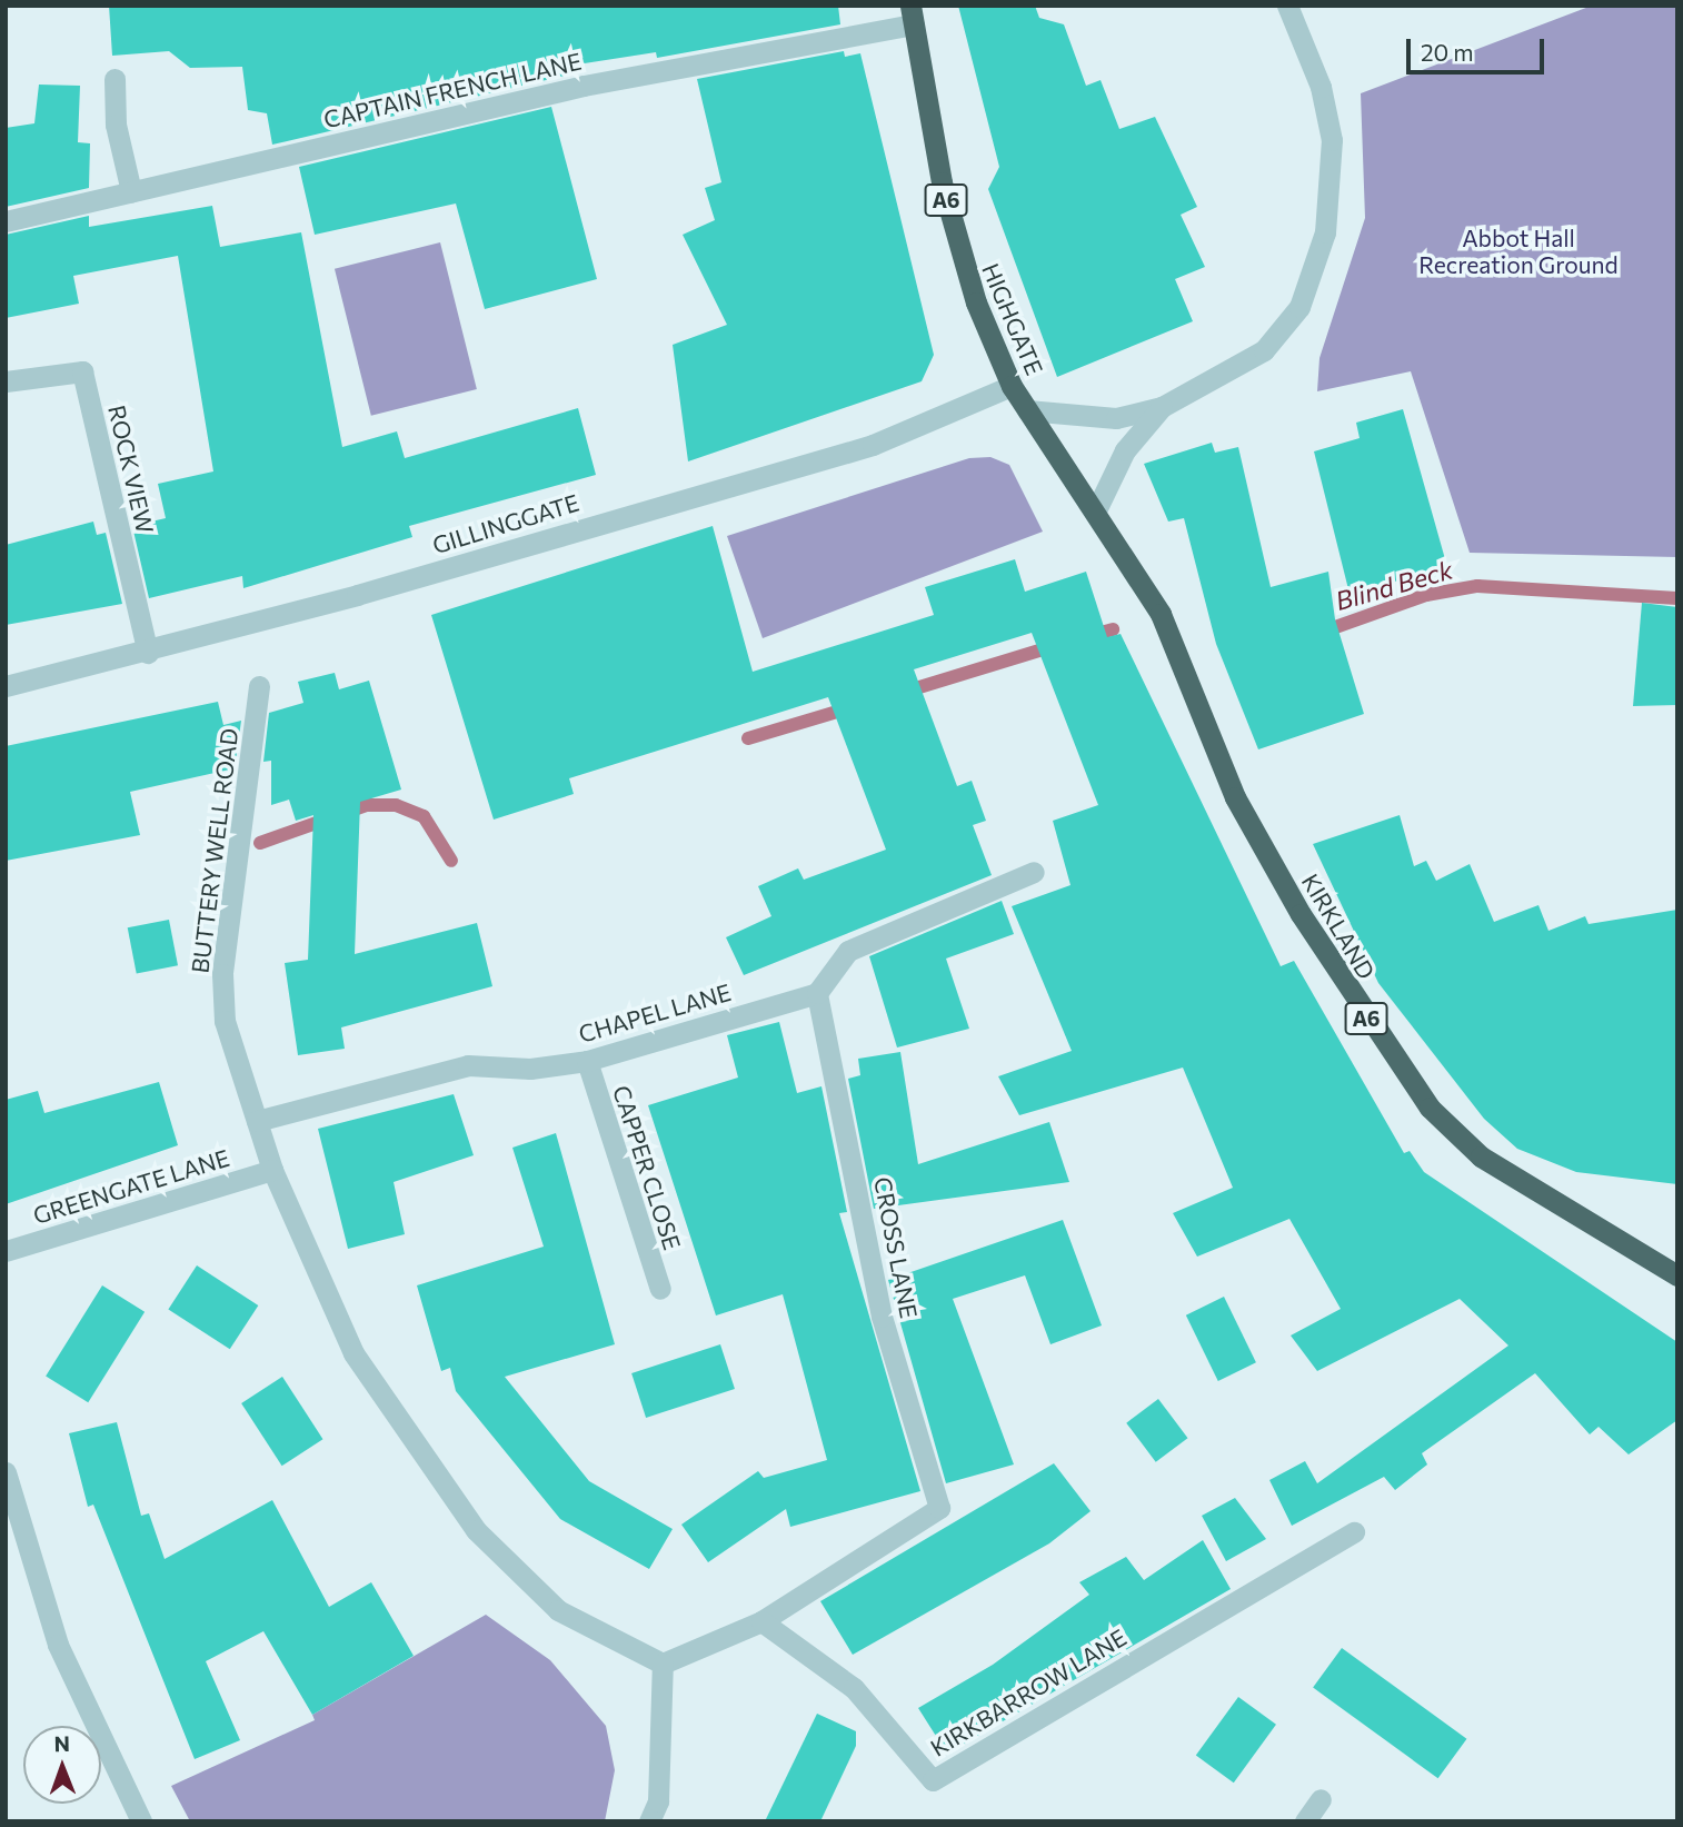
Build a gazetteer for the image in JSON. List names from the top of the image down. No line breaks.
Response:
{"streets":{"highway":["A6","HIGHGATE","KIRKLAND"],"street":["CAPTAIN FRENCH LANE","ROCK VIEW","GILLINGGATE","BUTTERY WELL ROAD","CHAPEL LANE","CAPPER CLOSE","GREENGATE LANE","CROSS LANE","KIRKBARROW LANE"]},"crossings":[["CAPTAIN FRENCH LANE","HIGHGATE"],["HIGHGATE","GILLINGGATE"],["HIGHGATE","KIRKLAND"],["ROCK VIEW","GILLINGGATE"],["BUTTERY WELL ROAD","CHAPEL LANE"],["BUTTERY WELL ROAD","GREENGATE LANE"],["CHAPEL LANE","CAPPER CLOSE"],["CHAPEL LANE","CROSS LANE"],["CROSS LANE","KIRKBARROW LANE"]],"water":["Blind Beck"],"parks":["Abbot Hall Recreation Ground"],"scale_bar":"20 m","north":"top"}
